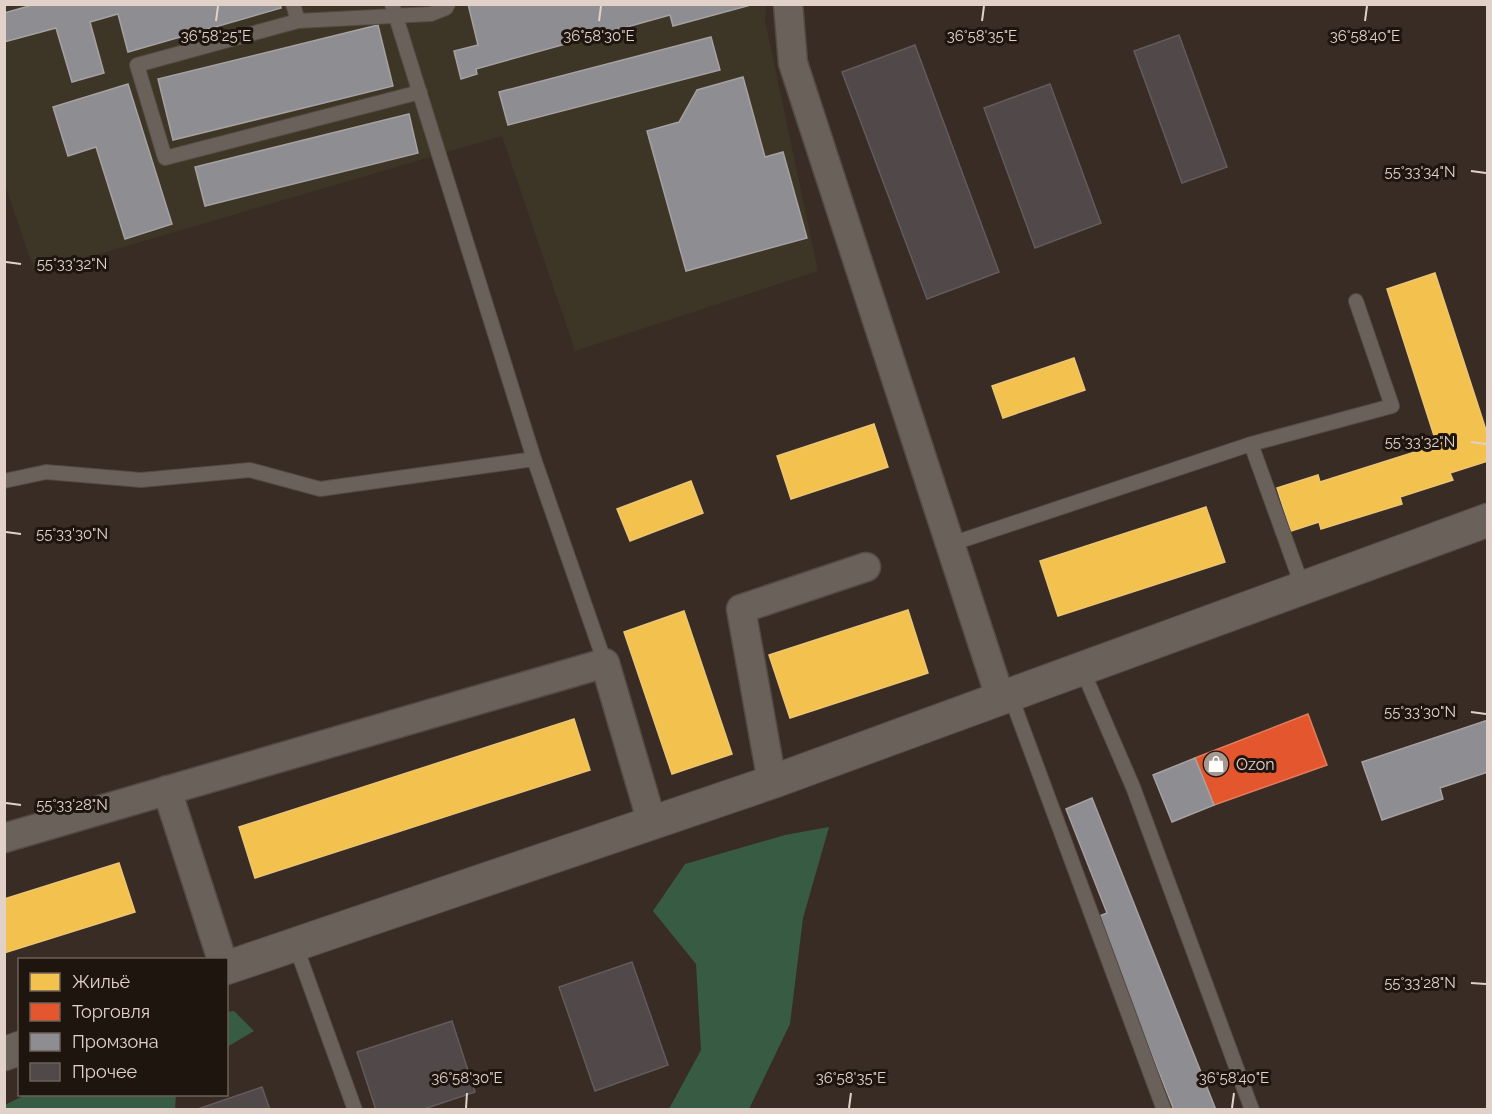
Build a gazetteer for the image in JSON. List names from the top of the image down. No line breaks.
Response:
{"places":{"shop":["Ozon"]},"legend":["Жильё","Торговля","Промзона","Прочее"],"coordinates":["36°58'25\"E","36°58'30\"E","36°58'35\"E","36°58'40\"E","55°33'34\"N","55°33'32\"N","55°33'30\"N","55°33'28\"N"]}
